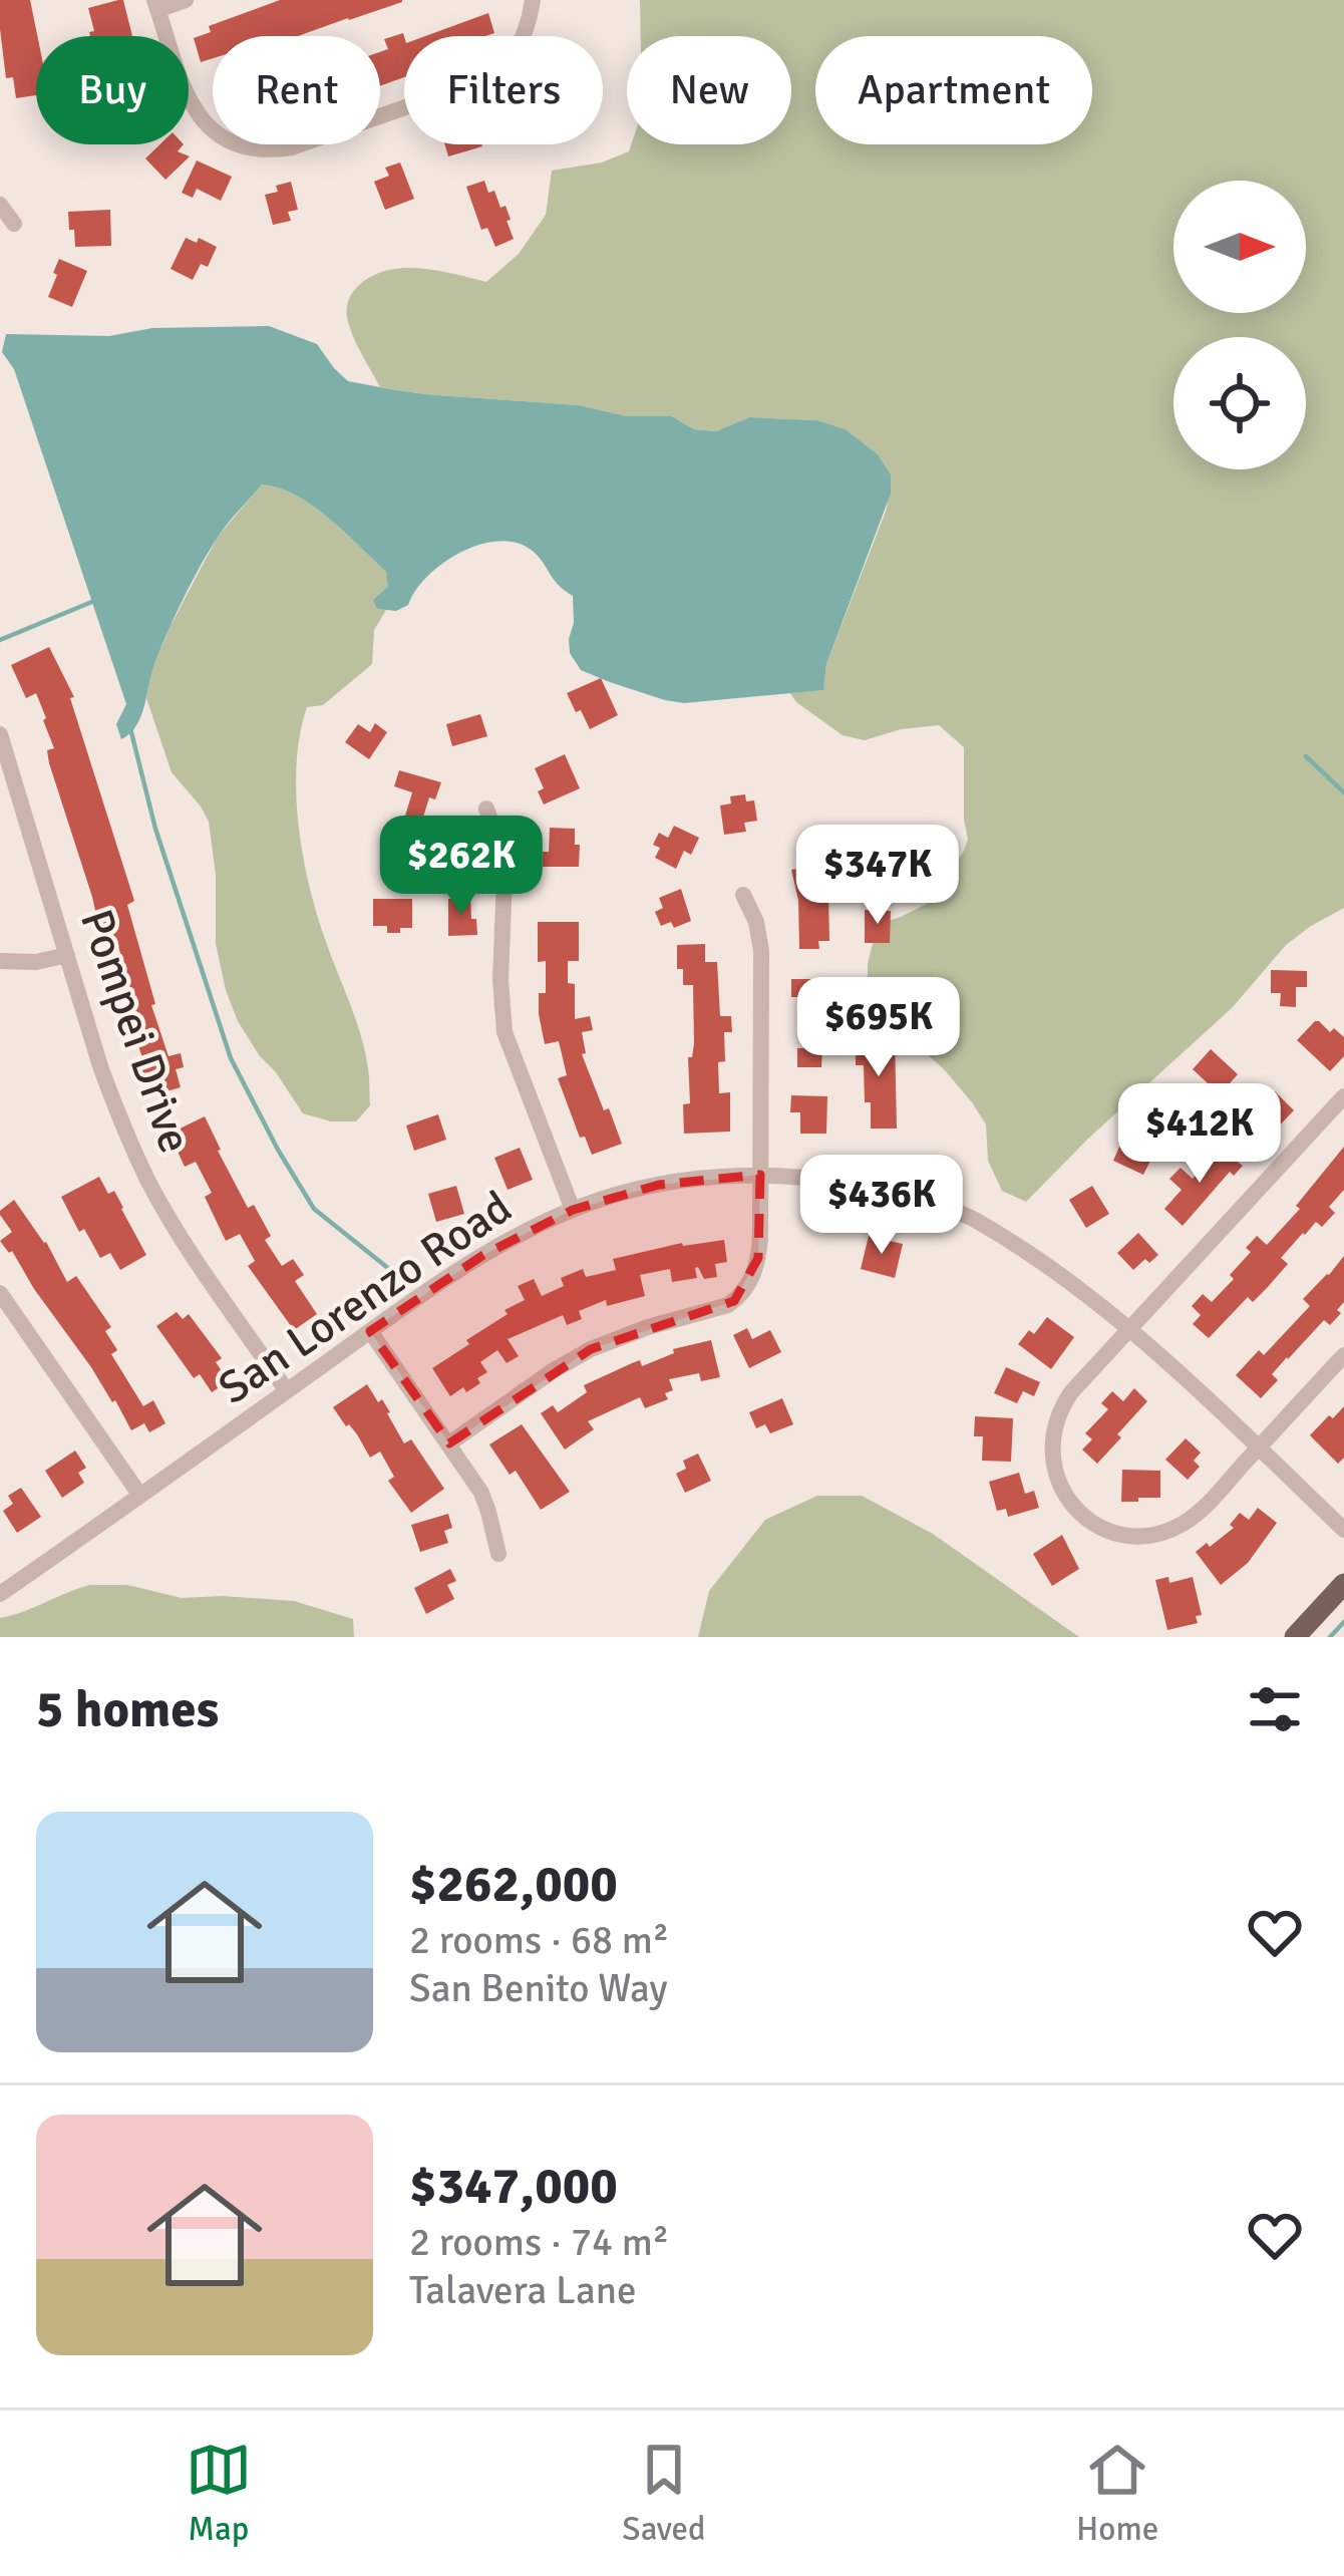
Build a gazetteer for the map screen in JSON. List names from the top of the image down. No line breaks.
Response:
{"streets":{"street":["Pompei Drive","San Lorenzo Road"]},"crossings":[["Pompei Drive","San Lorenzo Road"]],"north":"right","page":{"chip":["Buy","Rent","Filters","New","Apartment"],"price":["$262K","$347K","$695K","$412K","$436K"],"heading":"5 homes","list":[{"name":"$262,000","note":"2 rooms · 68 m² · San Benito Way"},{"name":"$347,000","note":"2 rooms · 74 m² · Talavera Lane"}],"tabs":["Map","Saved","Home"]}}
